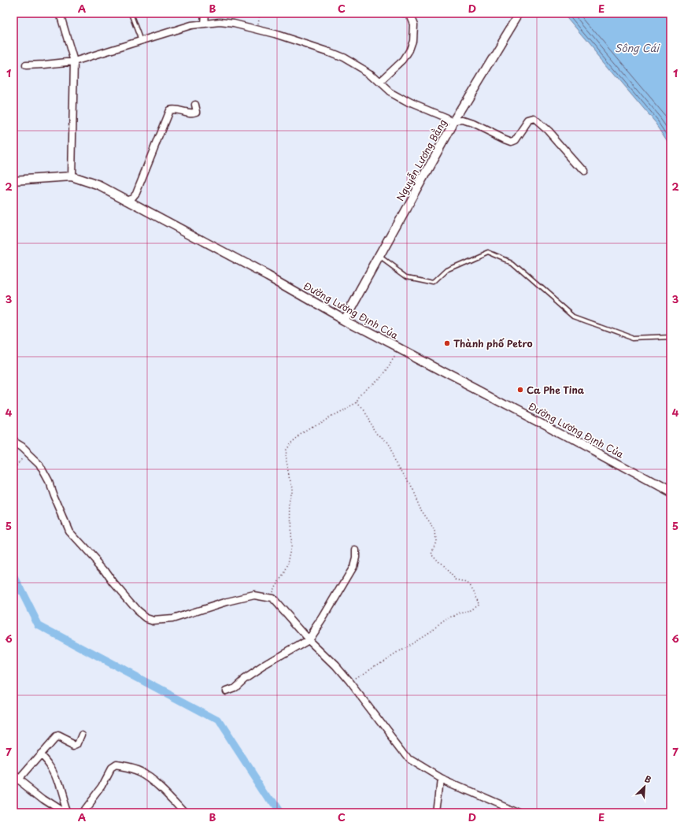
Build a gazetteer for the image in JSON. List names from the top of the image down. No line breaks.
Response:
{"streets":{"street":["Nguyễn Lương Bằng","Đường Lương Định Của"]},"crossings":[["Nguyễn Lương Bằng","Đường Lương Định Của"]],"water":["Sông Cái"],"places":["Thành phố Petro","Ca Phe Tina"],"north":"top right","grid":{"columns":["A","B","C","D","E"],"rows":["1","2","3","4","5","6","7"]}}
